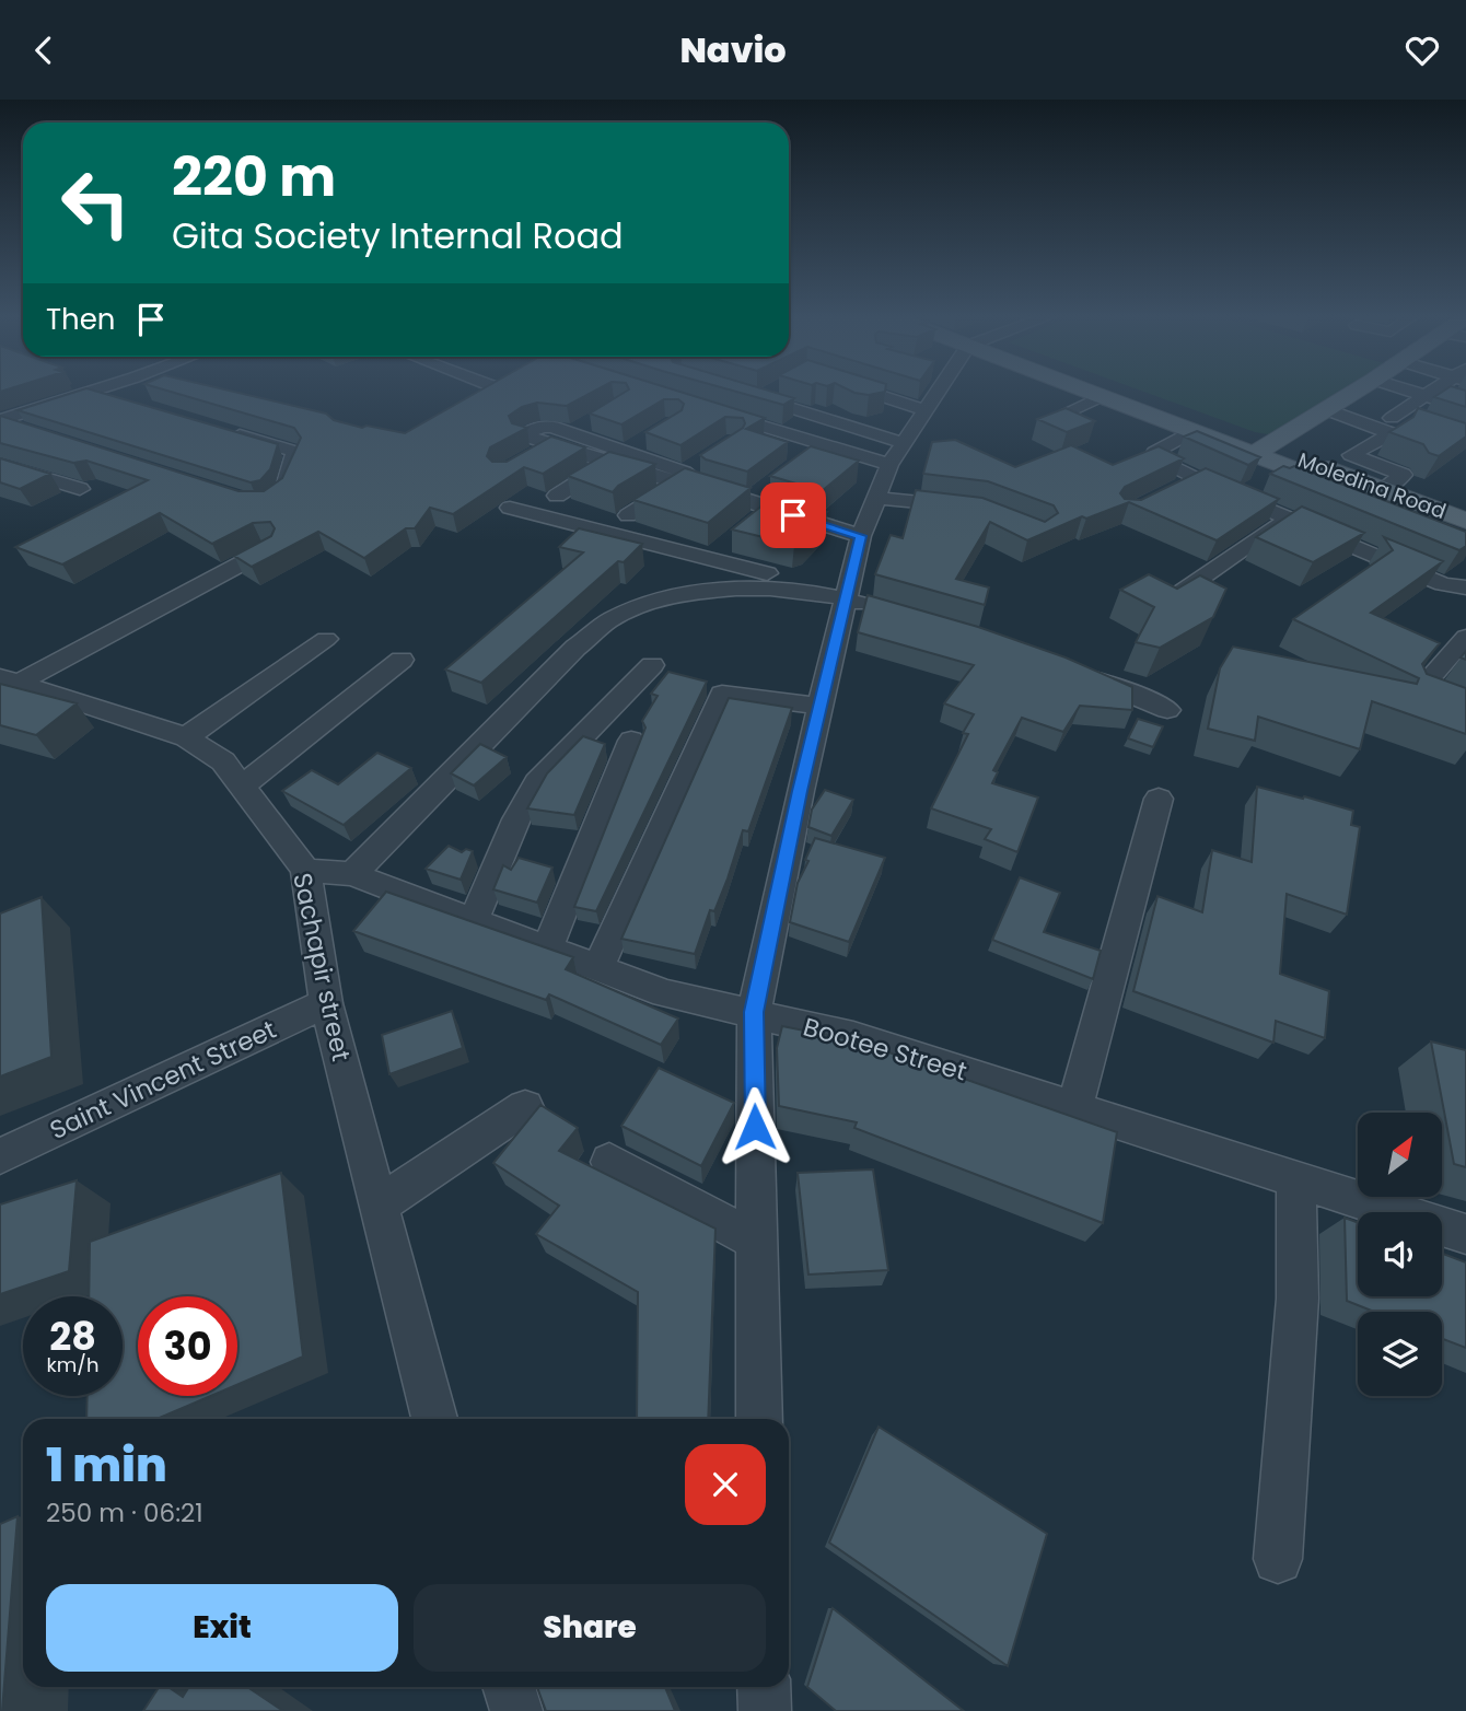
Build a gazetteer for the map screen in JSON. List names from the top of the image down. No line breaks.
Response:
{"streets":{"main road":["Moledina Road"],"street":["Sachapir street","Bootee Street","Saint Vincent Street"]},"crossings":[["Sachapir street","Bootee Street"],["Sachapir street","Saint Vincent Street"]],"north":"top right","page":{"header":"Navio","turn":["220 m","Gita Society Internal Road"],"then":"Then","speed":"28 km/h","limit":"30","heading":["1 min","250 m · 06:21"],"buttons":["Exit","Share"]}}
